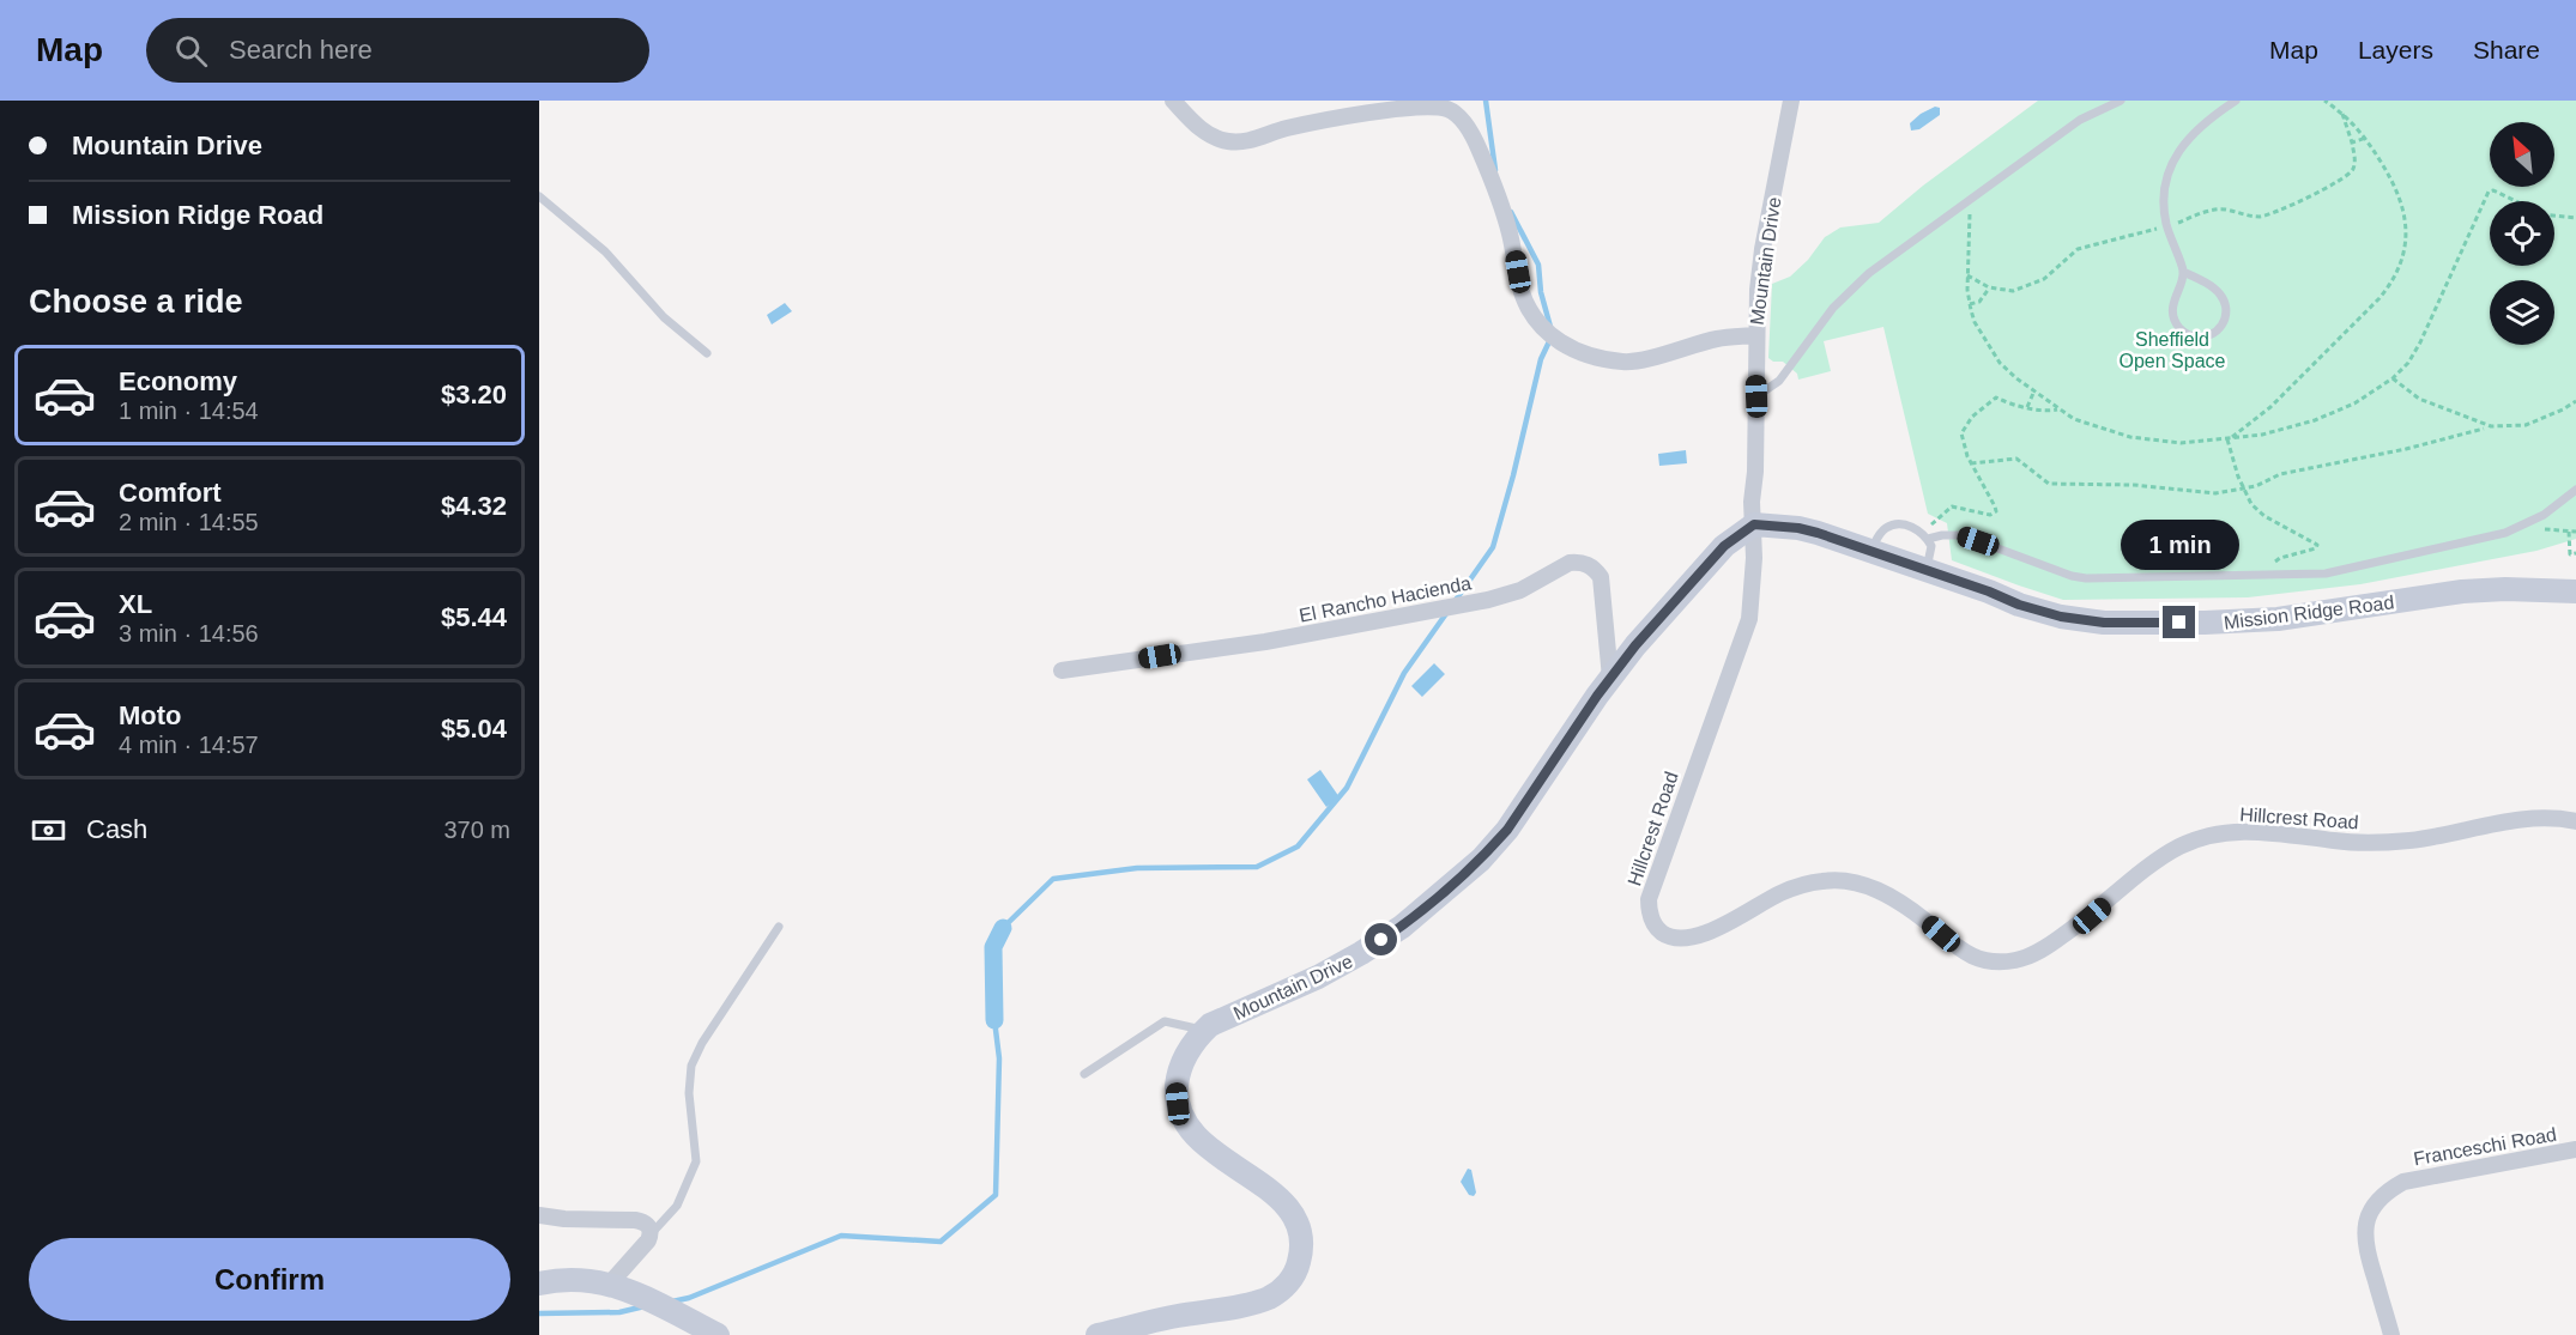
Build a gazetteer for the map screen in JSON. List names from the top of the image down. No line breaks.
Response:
{"streets":{"main road":["Mountain Drive","Mission Ridge Road"],"street":["El Rancho Hacienda","Hillcrest Road","Franceschi Road"]},"crossings":[["Mountain Drive","El Rancho Hacienda"],["Mountain Drive","Mission Ridge Road"],["Mountain Drive","Hillcrest Road"],["Mission Ridge Road","Hillcrest Road"]],"parks":["Sheffield Open Space"],"north":"top left","page":{"header":"Map","search":"Search here","nav":["Map","Layers","Share"],"banner":["Mountain Drive","Mission Ridge Road"],"heading":"Choose a ride","list":[{"name":"Economy","note":"1 min · 14:54","value":"$3.20"},{"name":"Comfort","note":"2 min · 14:55","value":"$4.32"},{"name":"XL","note":"3 min · 14:56","value":"$5.44"},{"name":"Moto","note":"4 min · 14:57","value":"$5.04"}],"bubble":"1 min","pay":["Cash","370 m"],"buttons":"Confirm"}}
